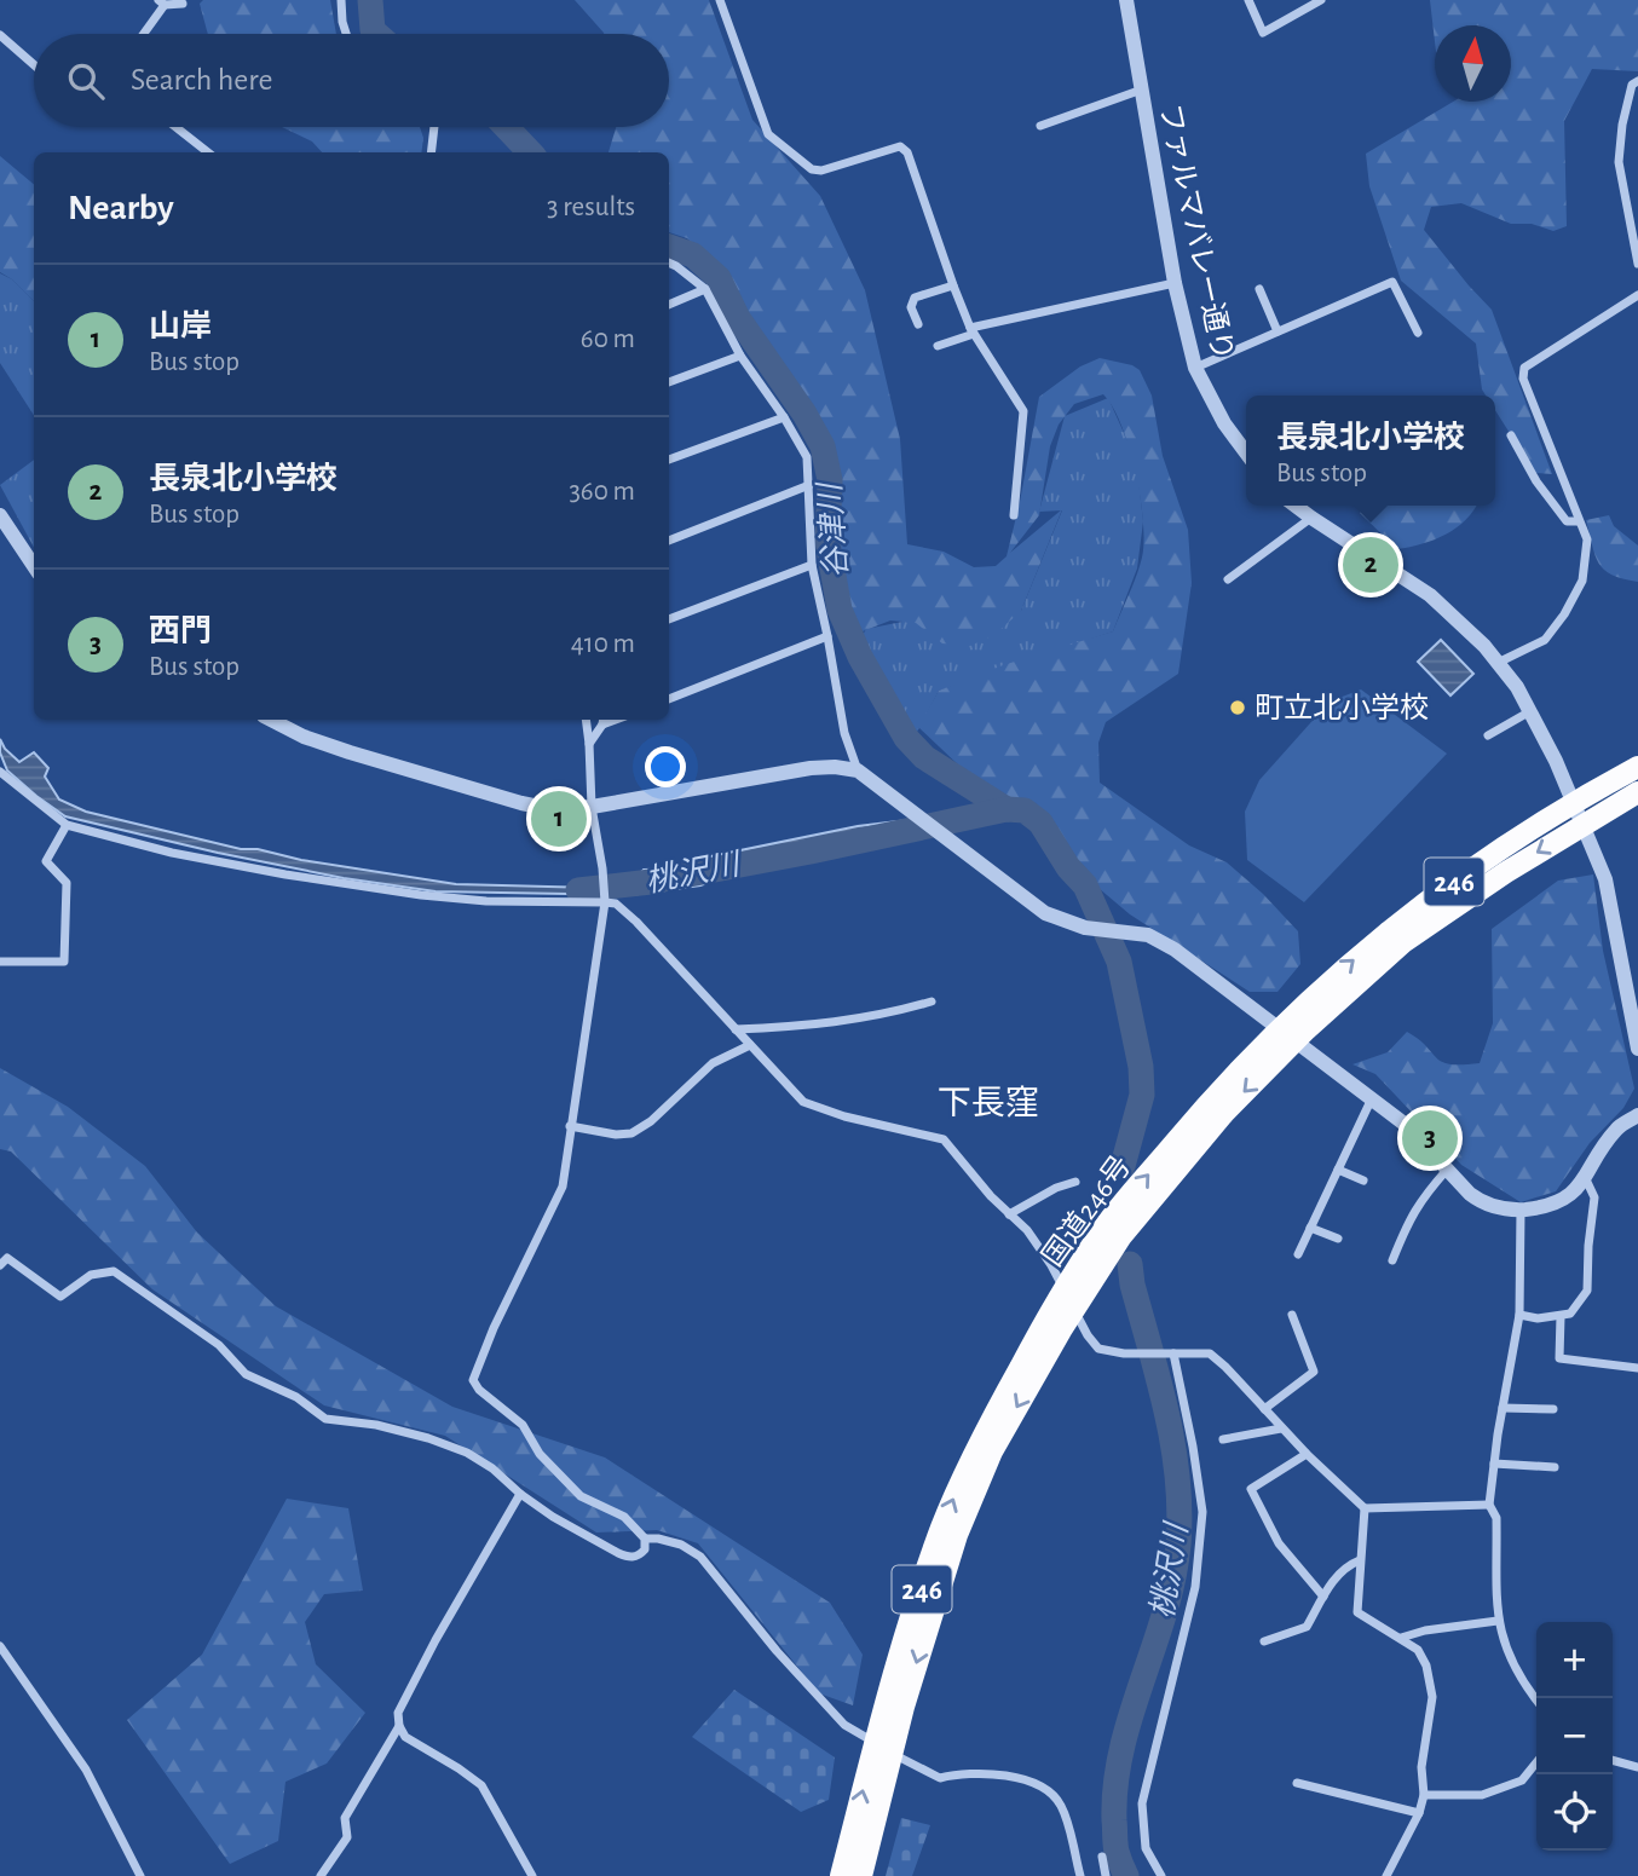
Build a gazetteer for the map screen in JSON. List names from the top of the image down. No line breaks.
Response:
{"streets":{"highway":["246","国道246号"],"street":["ファルマバレー通り"]},"districts":["下長窪"],"water":["谷津川","桃沢川"],"places":["町立北小学校"],"north":"top","page":{"search":"Search here","heading":["Nearby","3 results"],"list":[{"mark":"1","name":"山岸","note":"Bus stop","value":"60 m"},{"mark":"2","name":"長泉北小学校","note":"Bus stop","value":"360 m"},{"mark":"3","name":"西門","note":"Bus stop","value":"410 m"}],"popup":["長泉北小学校","Bus stop"],"pins":["2","1","3"],"map_buttons":["+","−"]}}
